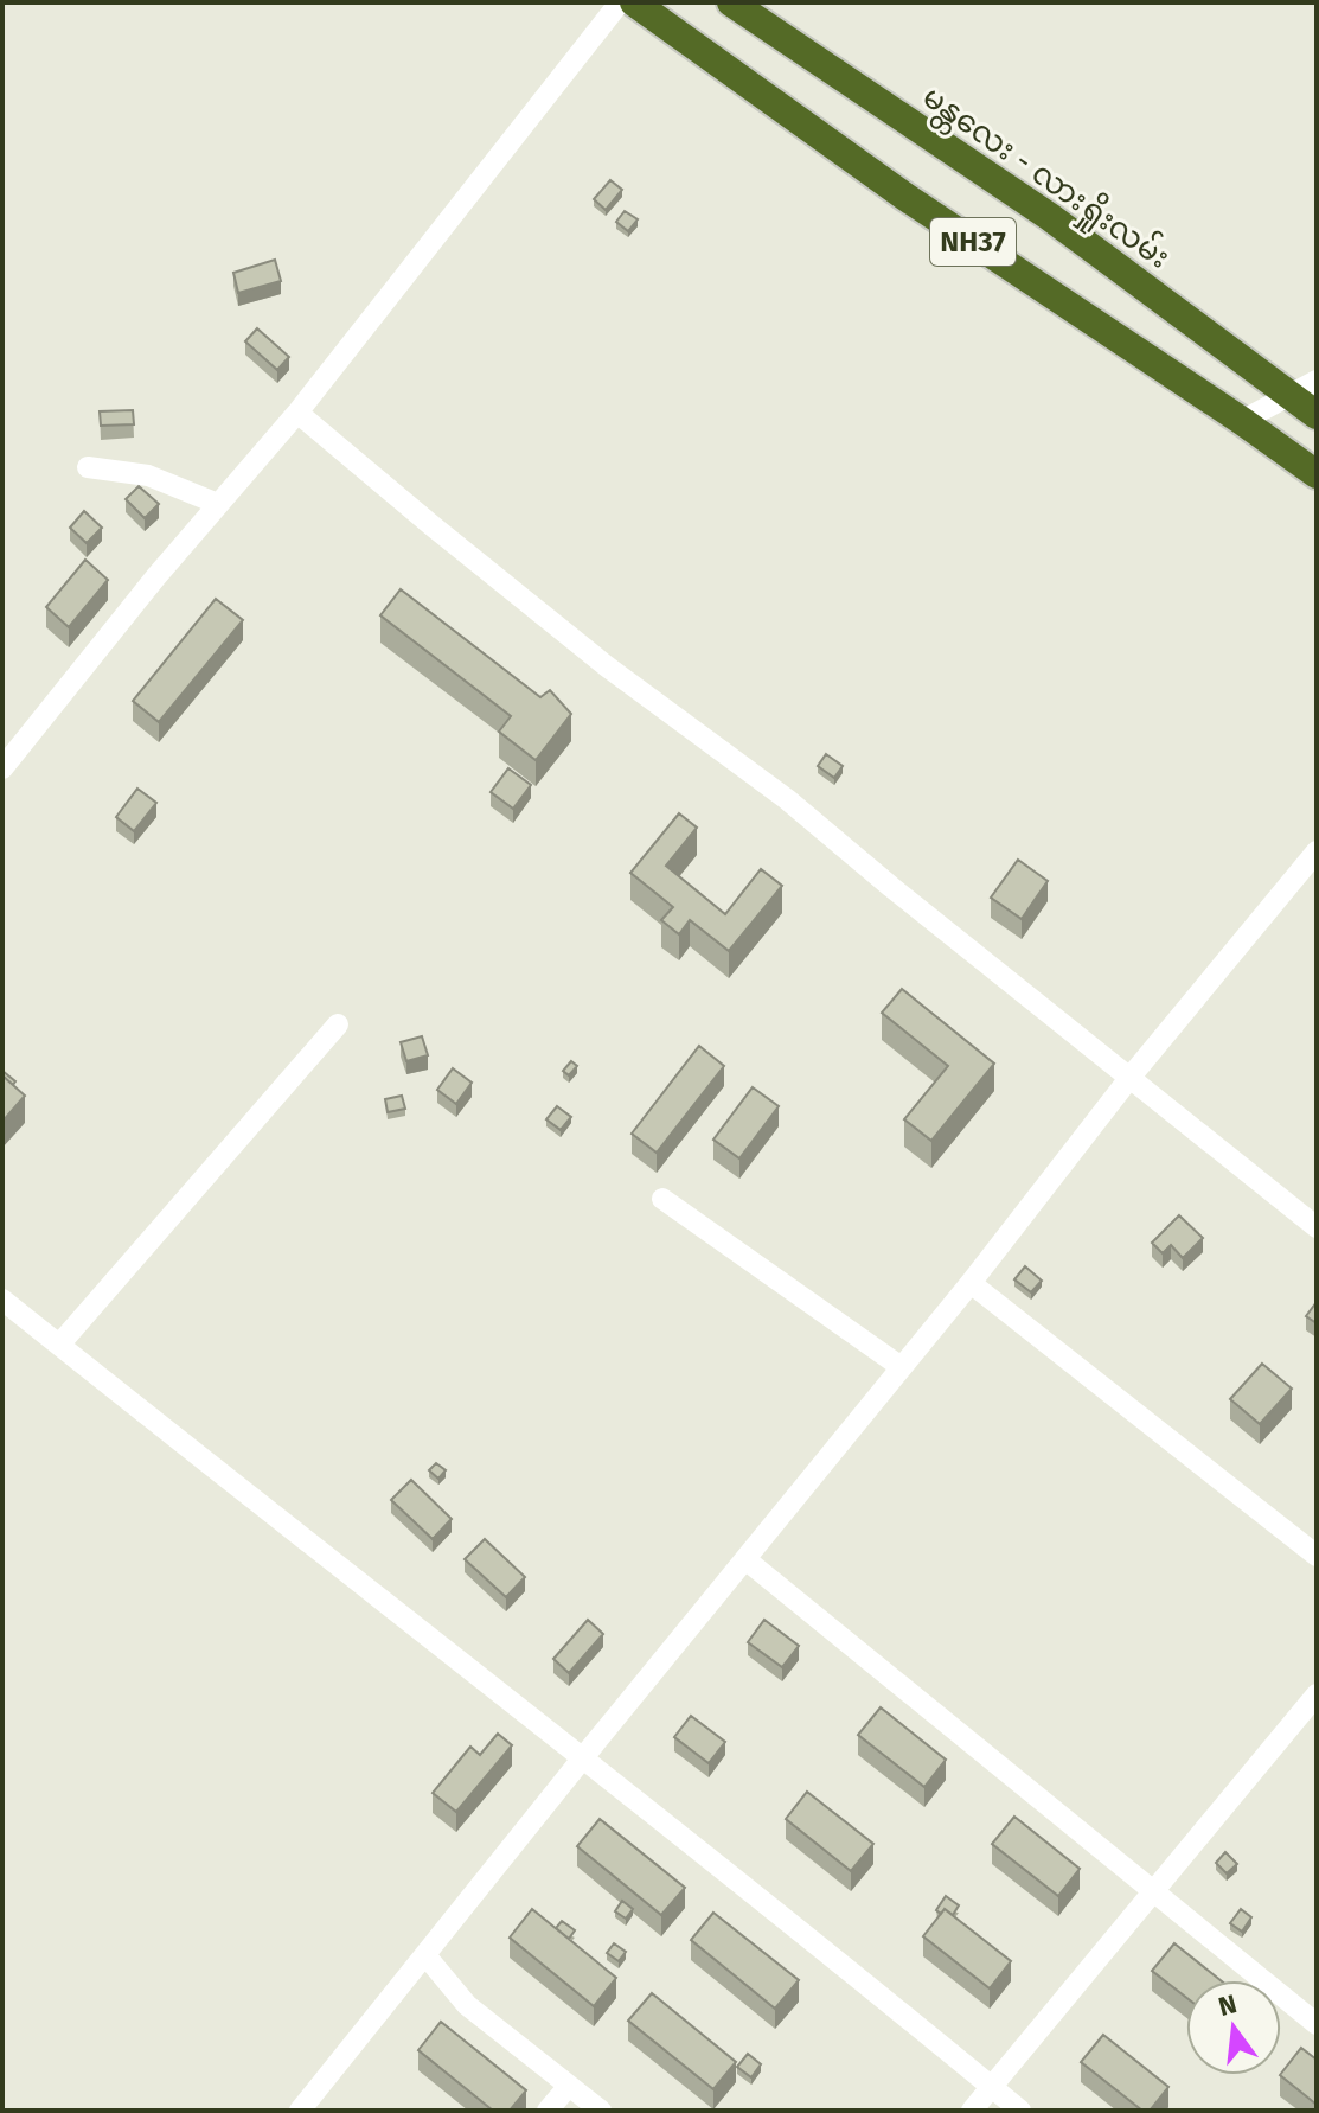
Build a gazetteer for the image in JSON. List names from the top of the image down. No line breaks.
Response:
{"streets":{"highway":["မန္တလေး - လားရှိုးလမ်း","NH37"]},"north":"top"}
